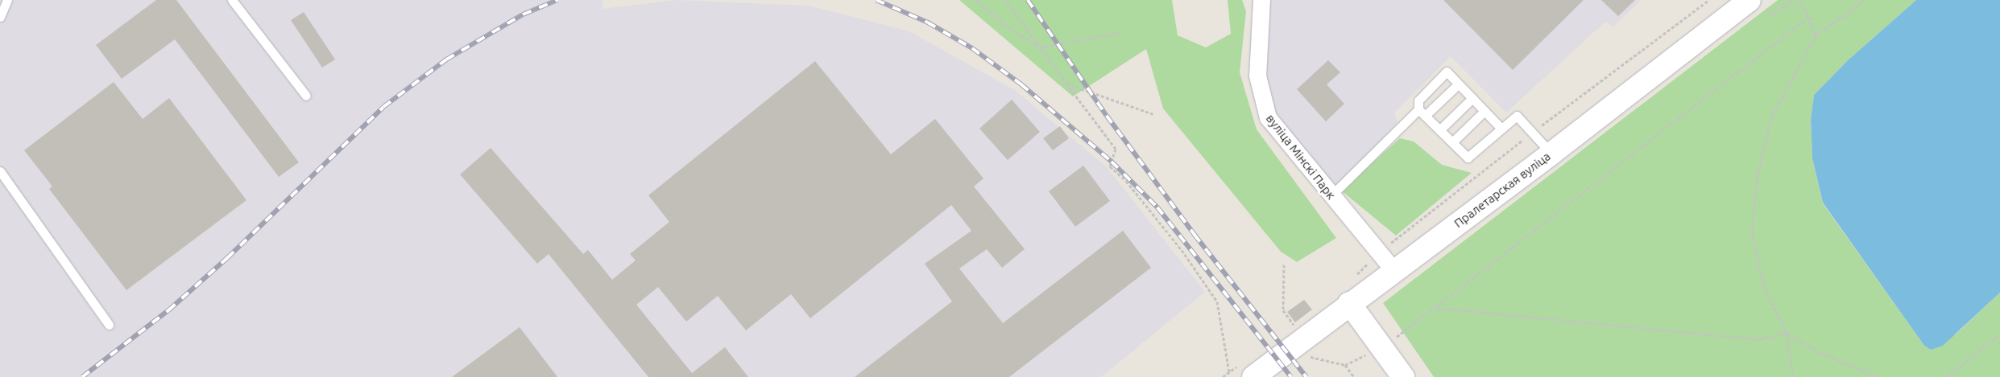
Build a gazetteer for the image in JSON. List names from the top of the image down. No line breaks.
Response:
{"streets":{"main road":["Пралетарская вуліца"],"street":["вуліца Мінскі Парк"]},"crossings":[["вуліца Мінскі Парк","Пралетарская вуліца"]]}
